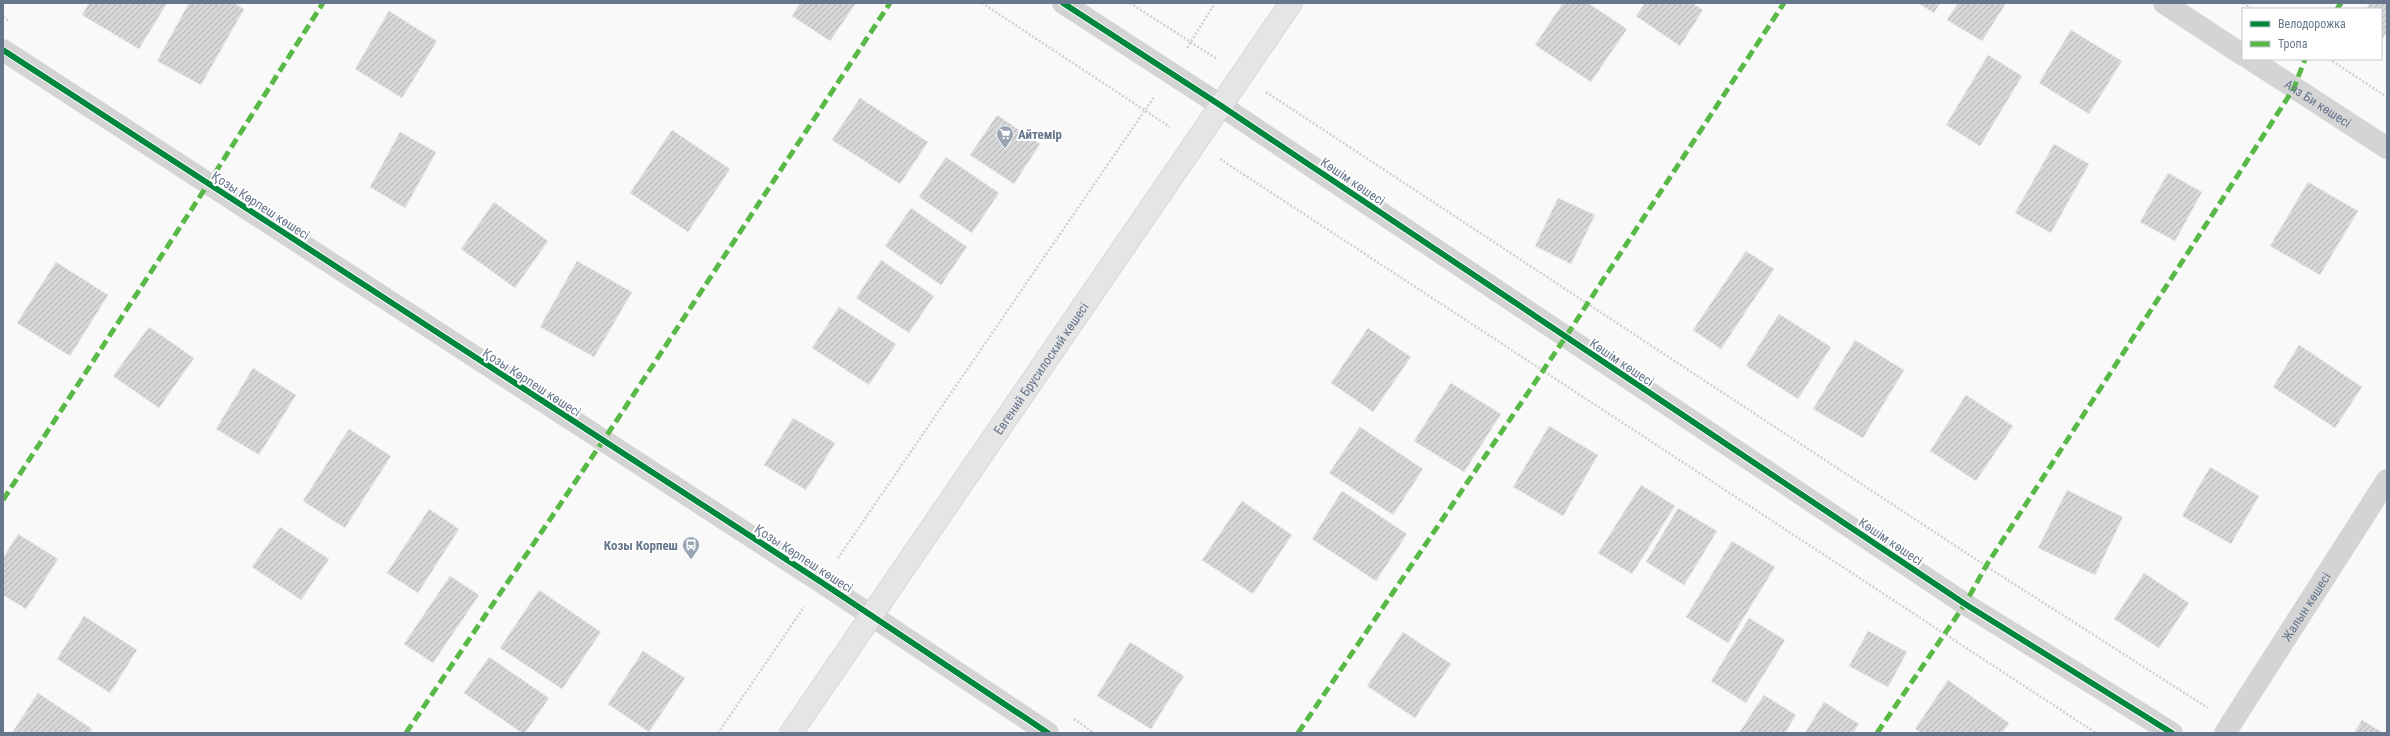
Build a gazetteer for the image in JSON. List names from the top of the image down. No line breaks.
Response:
{"streets":{"main road":["Евгений Брусилоский көшесі"],"street":["Аяз Би көшесі","Көшім көшесі","Қозы Көрпеш көшесі","Жалын көшесі"]},"crossings":[["Көшім көшесі","Евгений Брусилоский көшесі"],["Қозы Көрпеш көшесі","Евгений Брусилоский көшесі"]],"places":{"supermarket":["Айтемір"],"bus stop":["Козы Корпеш"]},"legend":["Велодорожка","Тропа"]}
